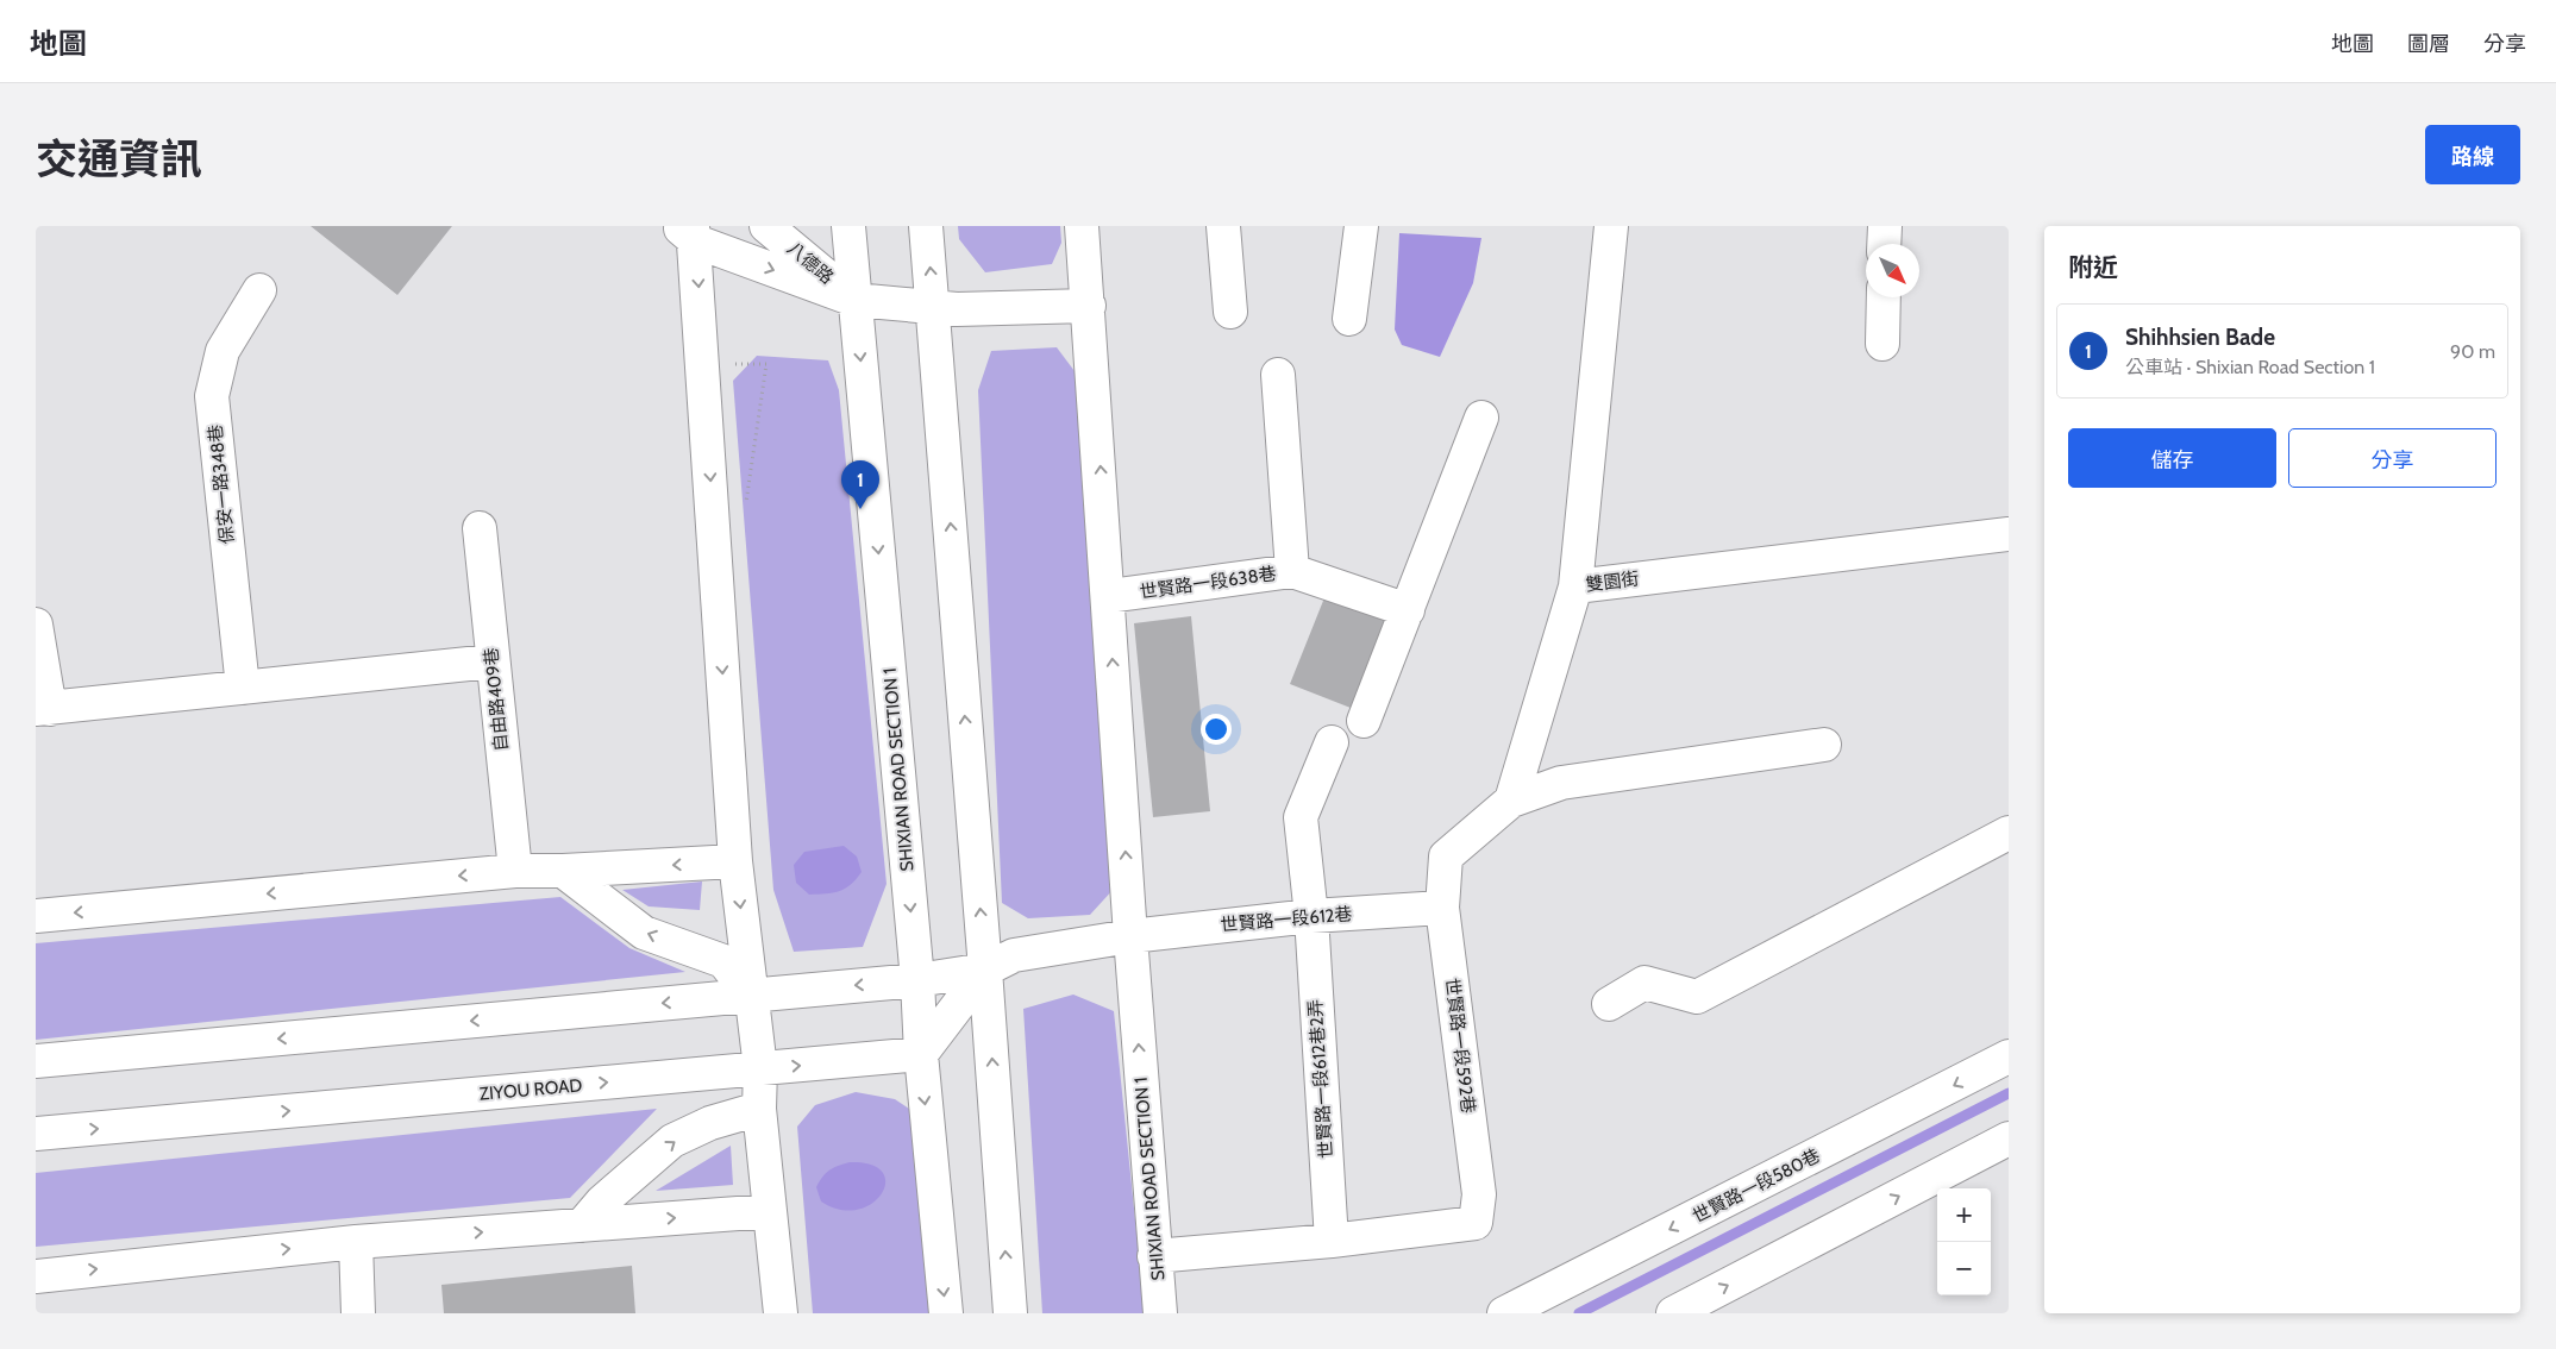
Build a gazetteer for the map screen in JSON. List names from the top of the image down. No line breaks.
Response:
{"streets":{"street":["八德路","保安一路348巷","雙園街","世賢路一段638巷","自由路409巷","SHIXIAN ROAD SECTION 1","世賢路一段612巷","世賢路一段592巷","世賢路一段612巷2弄","ZIYOU ROAD","世賢路一段580巷"]},"crossings":[["八德路","SHIXIAN ROAD SECTION 1"],["世賢路一段638巷","SHIXIAN ROAD SECTION 1"],["SHIXIAN ROAD SECTION 1","世賢路一段612巷"],["SHIXIAN ROAD SECTION 1","世賢路一段592巷"],["SHIXIAN ROAD SECTION 1","ZIYOU ROAD"],["世賢路一段612巷","世賢路一段592巷"],["世賢路一段612巷","世賢路一段612巷2弄"],["世賢路一段592巷","世賢路一段612巷2弄"]],"north":"bottom right","page":{"header":"地圖","nav":["地圖","圖層","分享"],"title":"交通資訊","buttons":["路線",["儲存","分享"]],"heading":"附近","list":[{"mark":"1","name":"Shihhsien Bade","note":"公車站 · Shixian Road Section 1","value":"90 m"}],"pins":"1","map_buttons":["+","−"]}}
